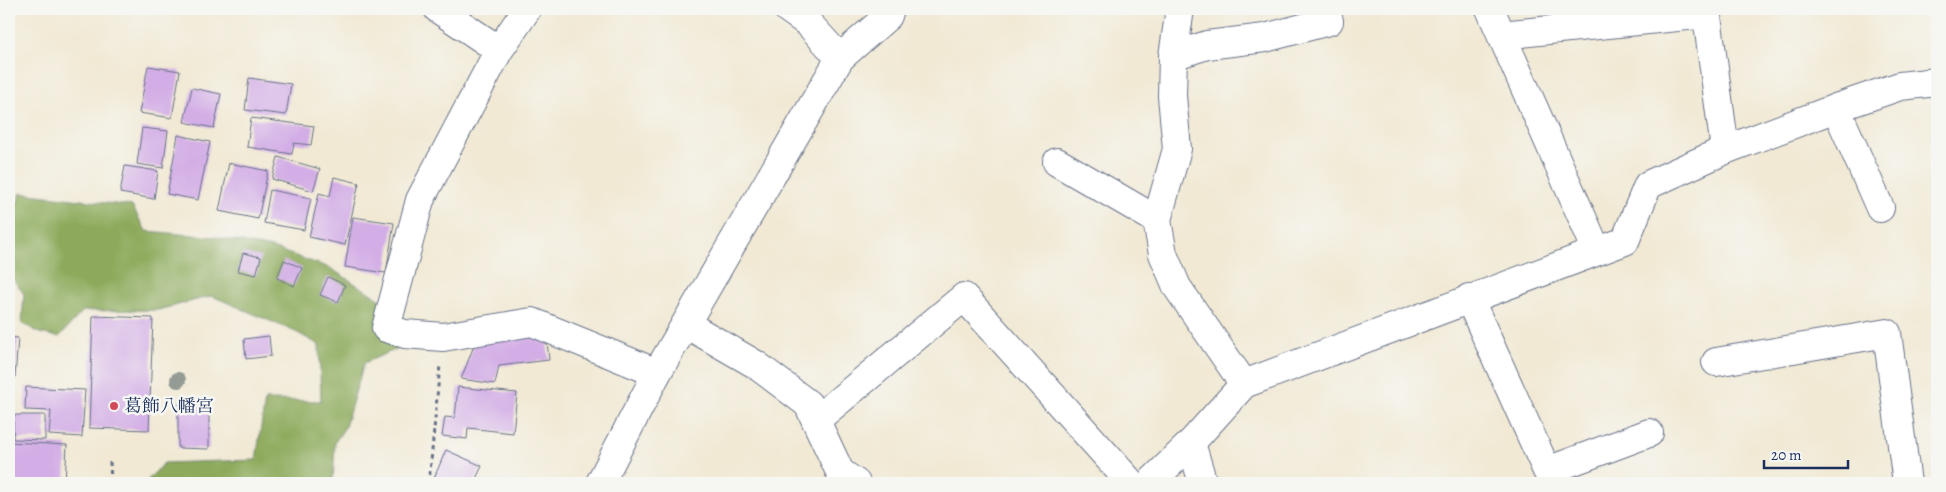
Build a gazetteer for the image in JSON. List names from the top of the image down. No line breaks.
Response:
{"places":["葛飾八幡宮"],"scale_bar":"20 m"}
